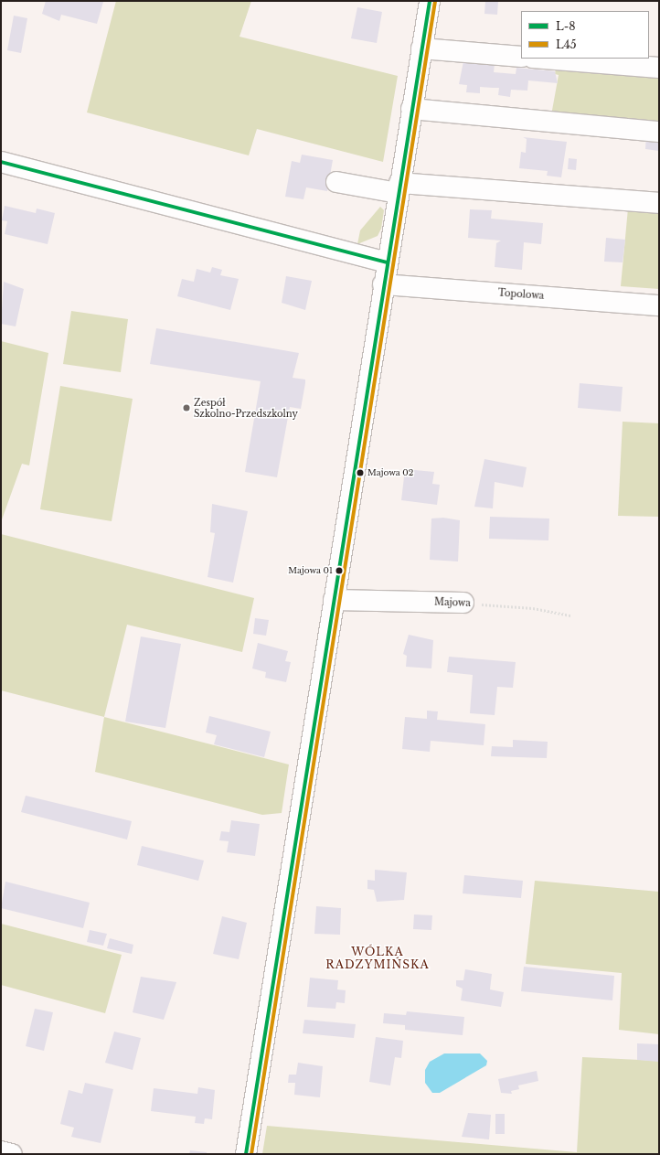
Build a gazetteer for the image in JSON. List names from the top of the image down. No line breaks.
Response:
{"streets":{"street":["Topolowa","Majowa"]},"districts":["WÓLKA RADZYMIŃSKA"],"places":["Zespół Szkolno-Przedszkolny","Majowa 02","Majowa 01"],"lines":["transit line L-8","transit line L45"],"legend":["L-8","L45"]}
